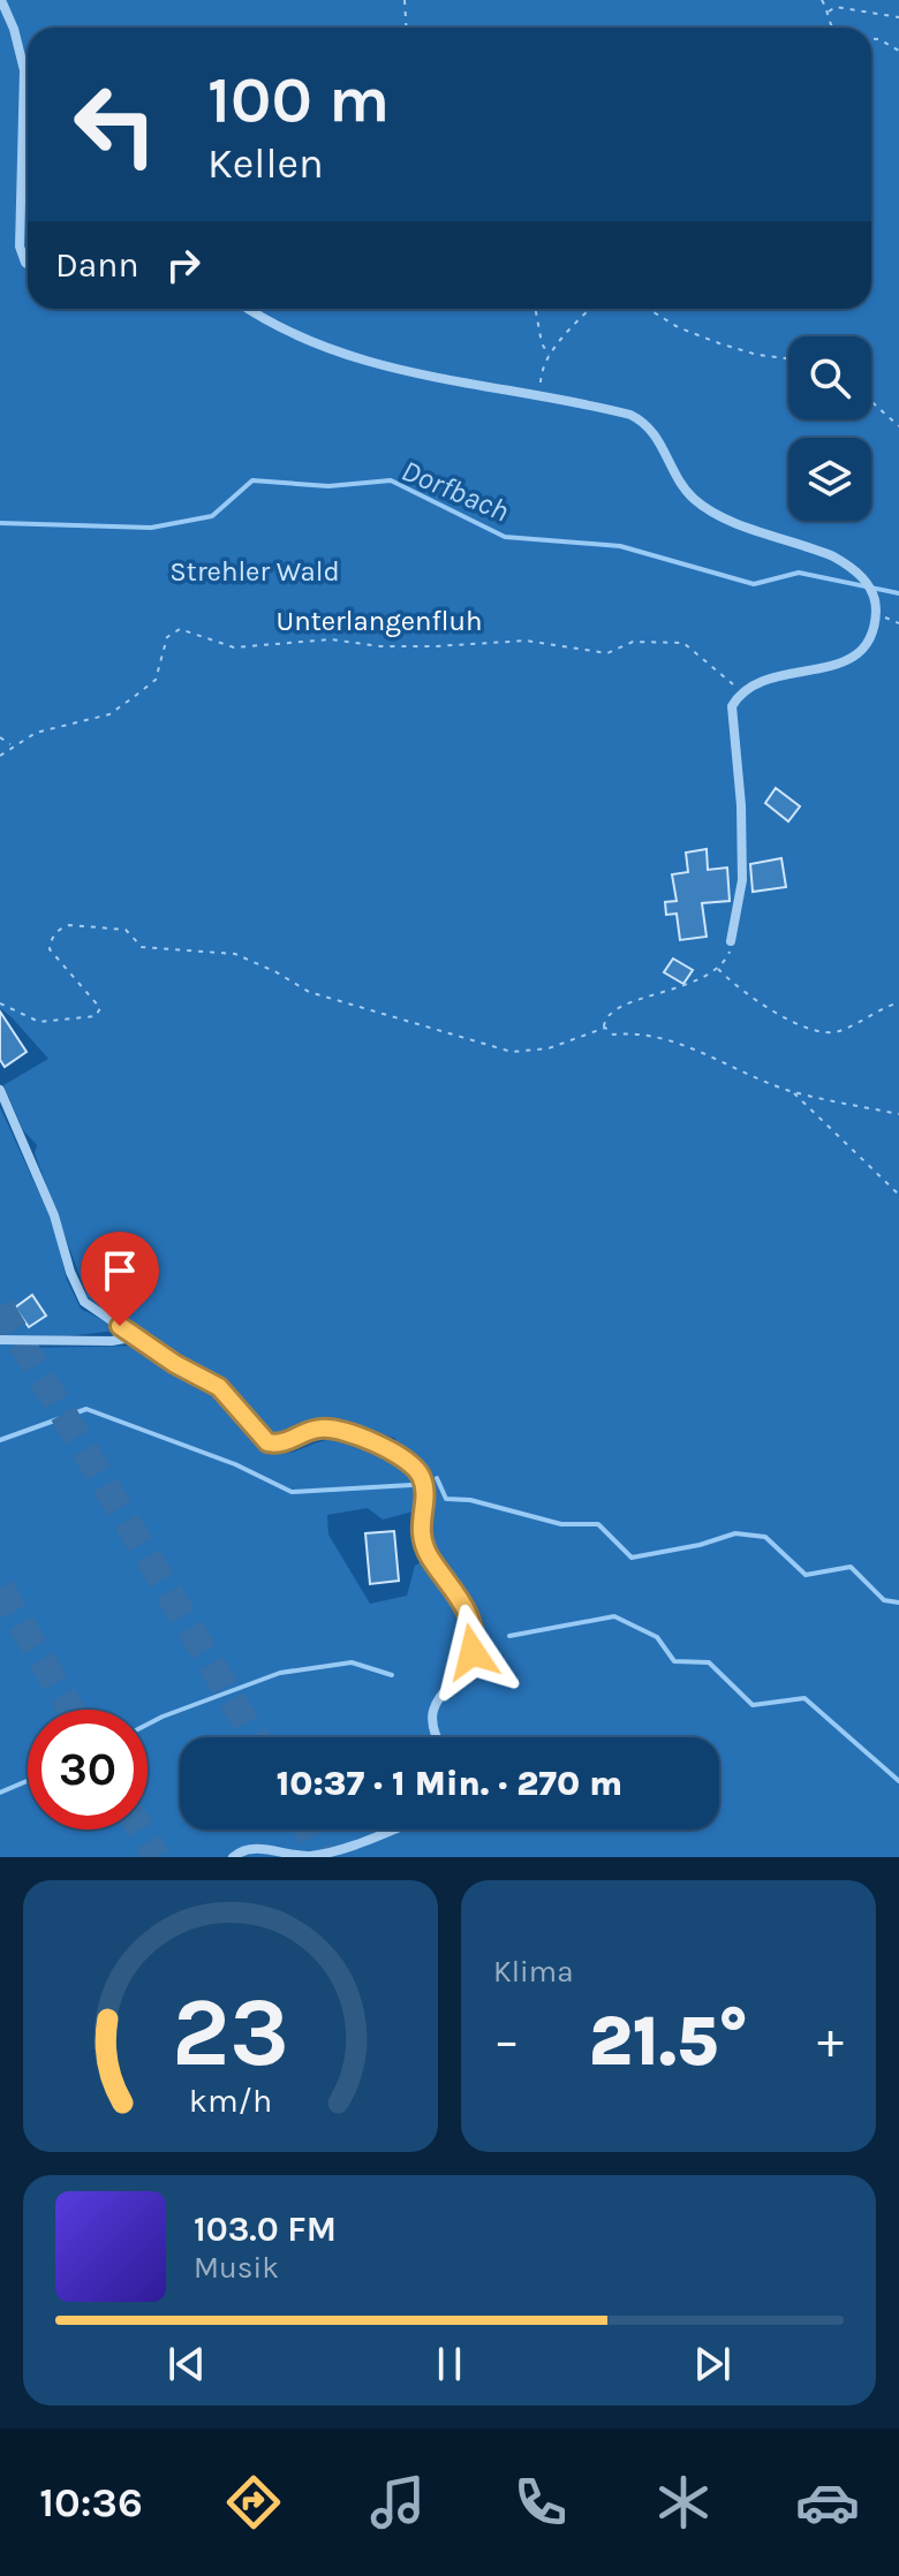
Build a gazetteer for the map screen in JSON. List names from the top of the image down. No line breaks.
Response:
{"streets":{"path":["Unterlangenfluh"]},"water":["Dorfbach"],"parks":["Strehler Wald"],"page":{"turn":["100 m","Kellen"],"then":"Dann","limit":"30","trip":"10:37 · 1 Min. · 270 m","tile":"Klima","heat":["−","21.5°","+"],"song":["103.0 FM","Musik"],"tabs":"10:36","gauge":["23","km/h"]}}
